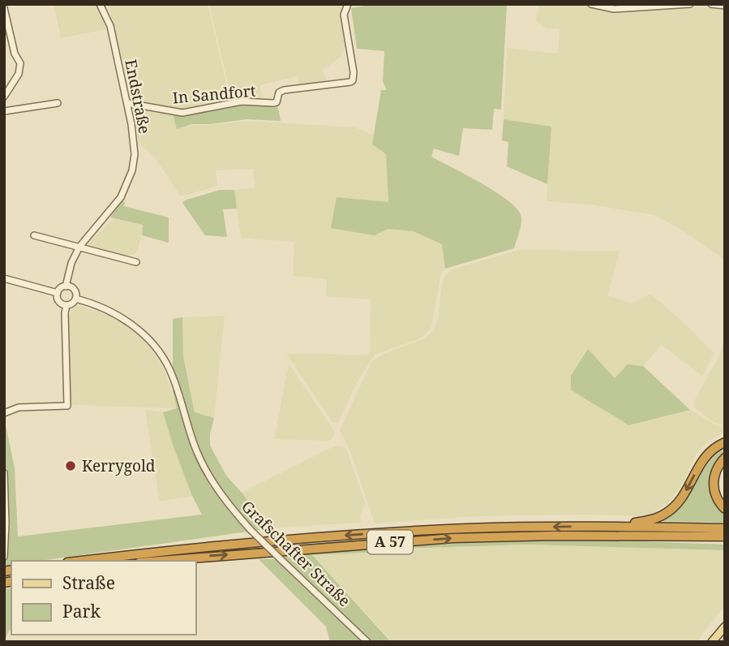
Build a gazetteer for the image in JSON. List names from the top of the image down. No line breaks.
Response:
{"streets":{"highway":["A 57"],"street":["In Sandfort","Endstraße","Grafschafter Straße"]},"crossings":[["In Sandfort","Endstraße"],["Endstraße","Grafschafter Straße"]],"places":["Kerrygold"],"legend":["Straße","Park"]}
